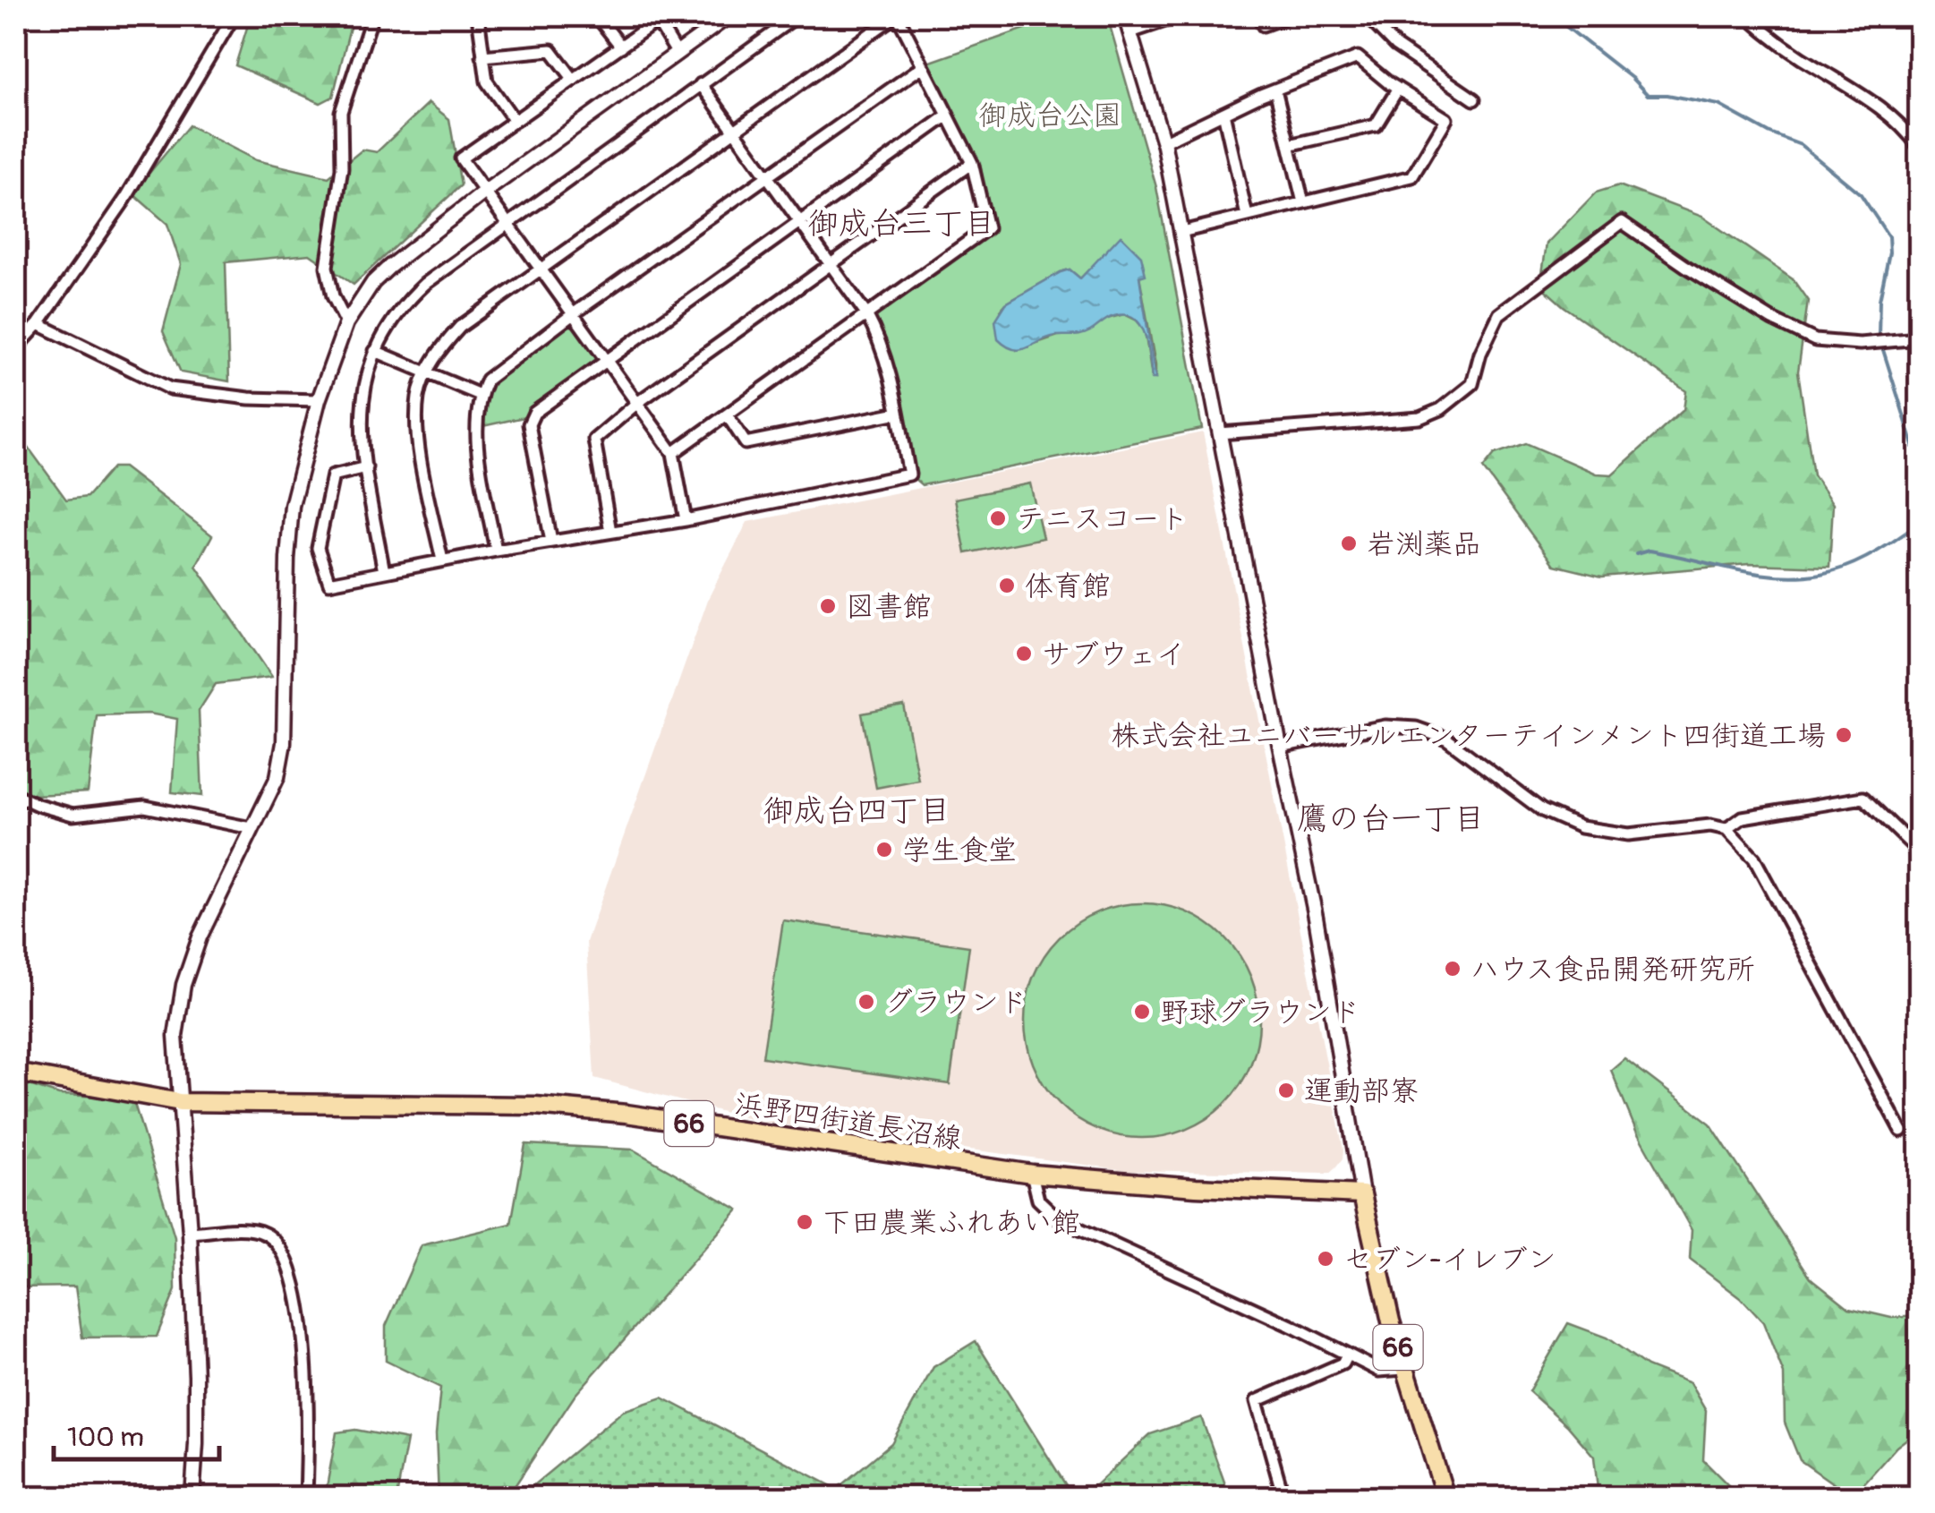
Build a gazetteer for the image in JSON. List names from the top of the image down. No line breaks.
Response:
{"streets":{"main road":["浜野四街道長沼線","66"]},"crossings":[["浜野四街道長沼線","66"]],"districts":["御成台三丁目","御成台四丁目","鷹の台一丁目"],"parks":["御成台公園"],"places":["テニスコート","岩渕薬品","体育館","図書館","サブウェイ","株式会社ユニバーサルエンターテインメント四街道工場","学生食堂","ハウス食品開発研究所","グラウンド","野球グラウンド","運動部寮","下田農業ふれあい館","セブン-イレブン"],"scale_bar":"100 m"}
